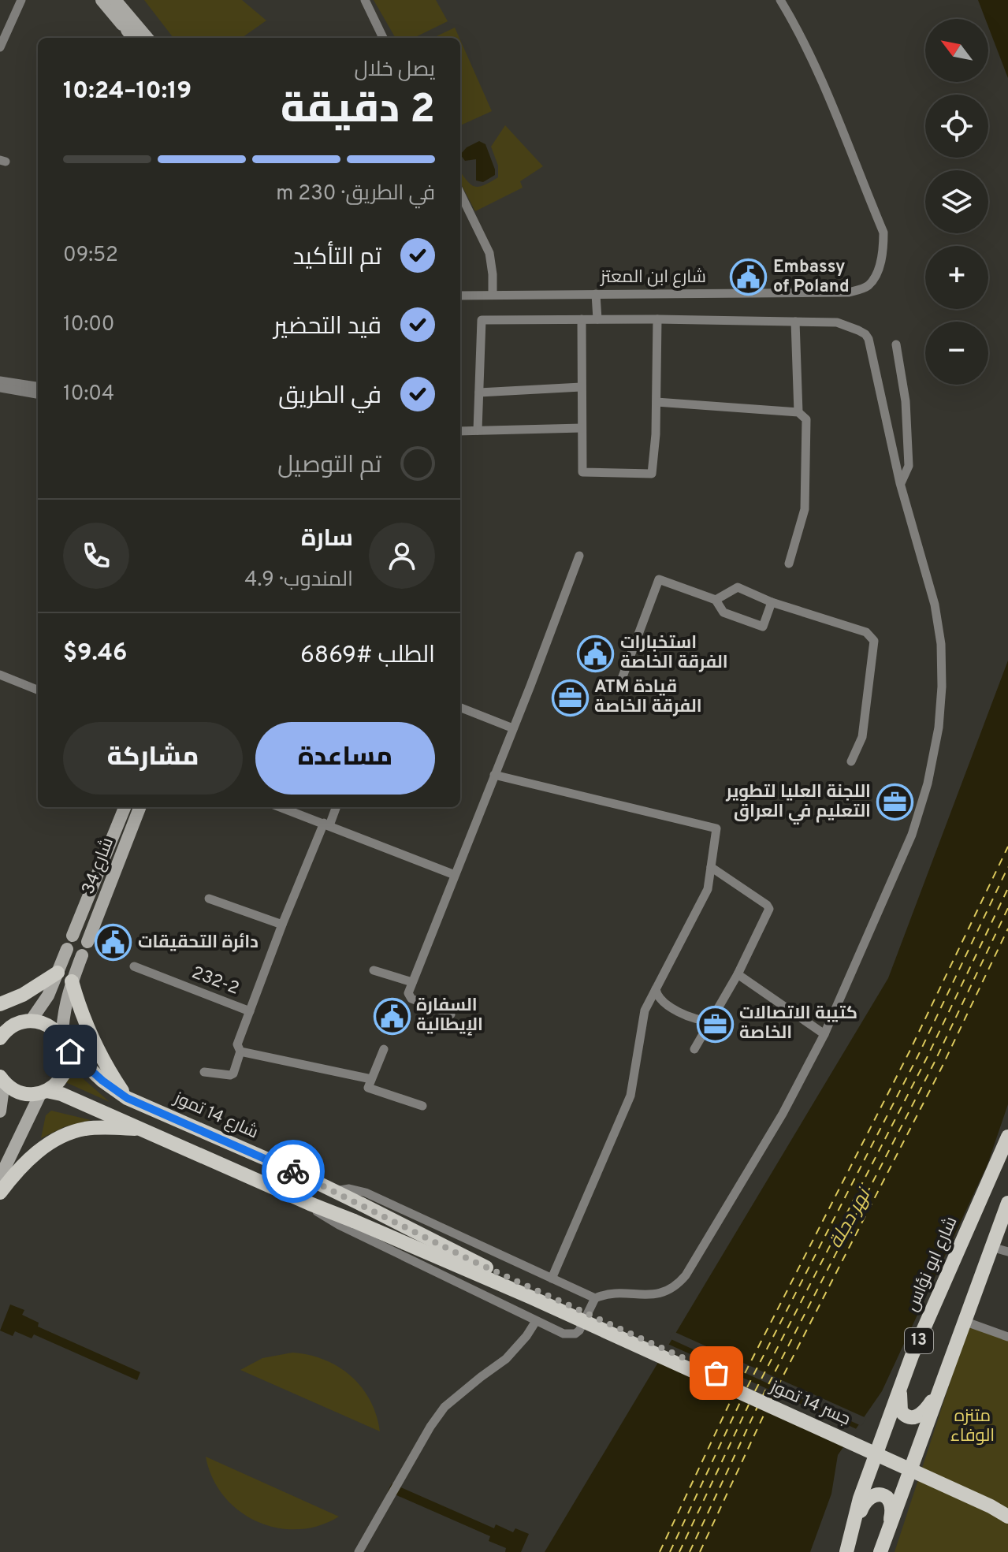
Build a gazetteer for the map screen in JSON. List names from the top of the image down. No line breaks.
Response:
{"streets":{"main road":["شارع 34","شارع 14 تموز","شارع ابو نؤاس","13","جسر 14 تموز"],"street":["شارع ابن المعتز","232-2"]},"crossings":[["شارع 14 تموز","جسر 14 تموز"]],"water":["نهر دجلة"],"parks":["متنزه الوفاء"],"places":{"public building":["Embassy of Poland","استخبارات الفرقة الخاصة","دائرة التحقيقات","السفارة الإيطالية"],"office":["ATM قيادة الفرقة الخاصة","اللجنة العليا لتطوير التعليم في العراق","كتيبة الاتصالات الخاصة"]},"north":"top left","page":{"map_buttons":["+","−"],"heading":["2 دقيقة","يصل خلال","10:19–10:24"],"panel":["سارة","المندوب · 4.9","الطلب #6869","$9.46"],"bar":"في الطريق · 230 m","list":[["تم التأكيد","09:52"],["قيد التحضير","10:00"],["في الطريق","10:04"],"تم التوصيل"],"buttons":["مساعدة","مشاركة"]}}
